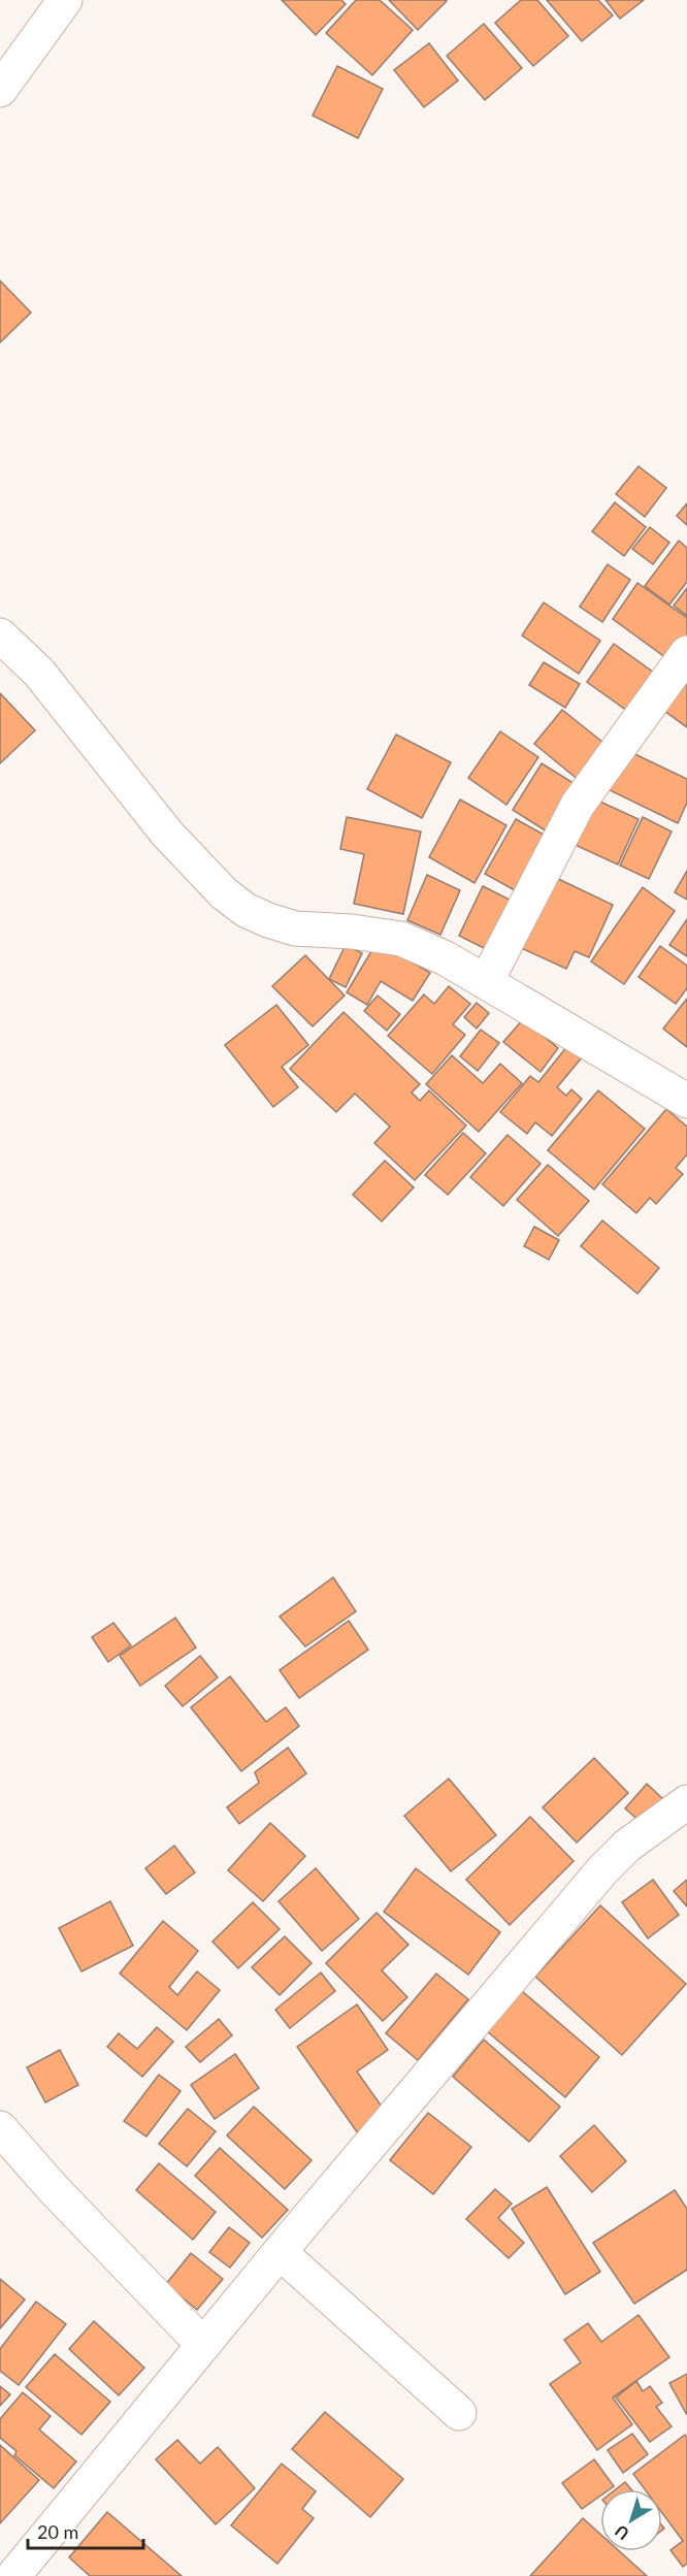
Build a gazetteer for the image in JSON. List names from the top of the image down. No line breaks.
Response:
{"scale_bar":"20 m","north":"bottom left"}
